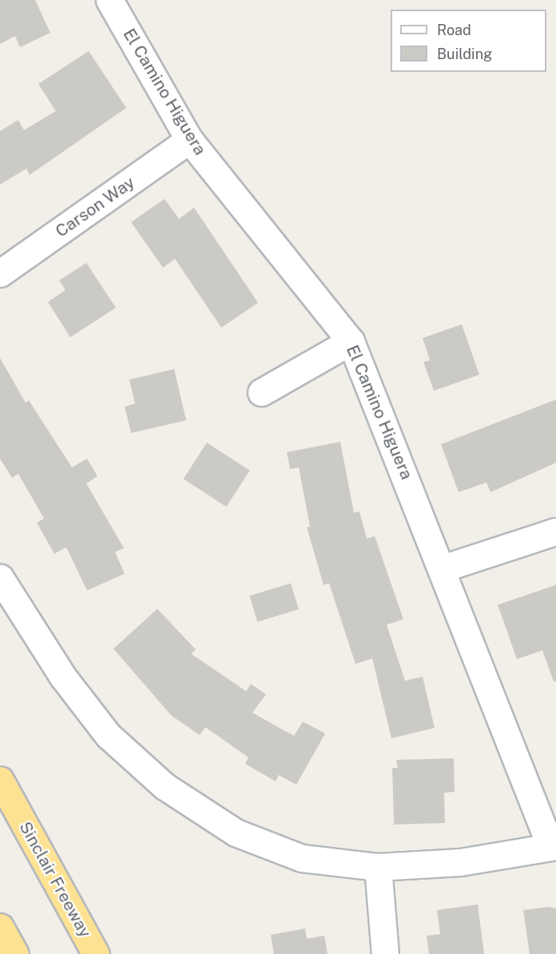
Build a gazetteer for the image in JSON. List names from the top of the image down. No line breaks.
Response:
{"streets":{"highway":["Sinclair Freeway"],"street":["El Camino Higuera","Carson Way"]},"crossings":[["El Camino Higuera","Carson Way"]],"legend":["Road","Building"]}
